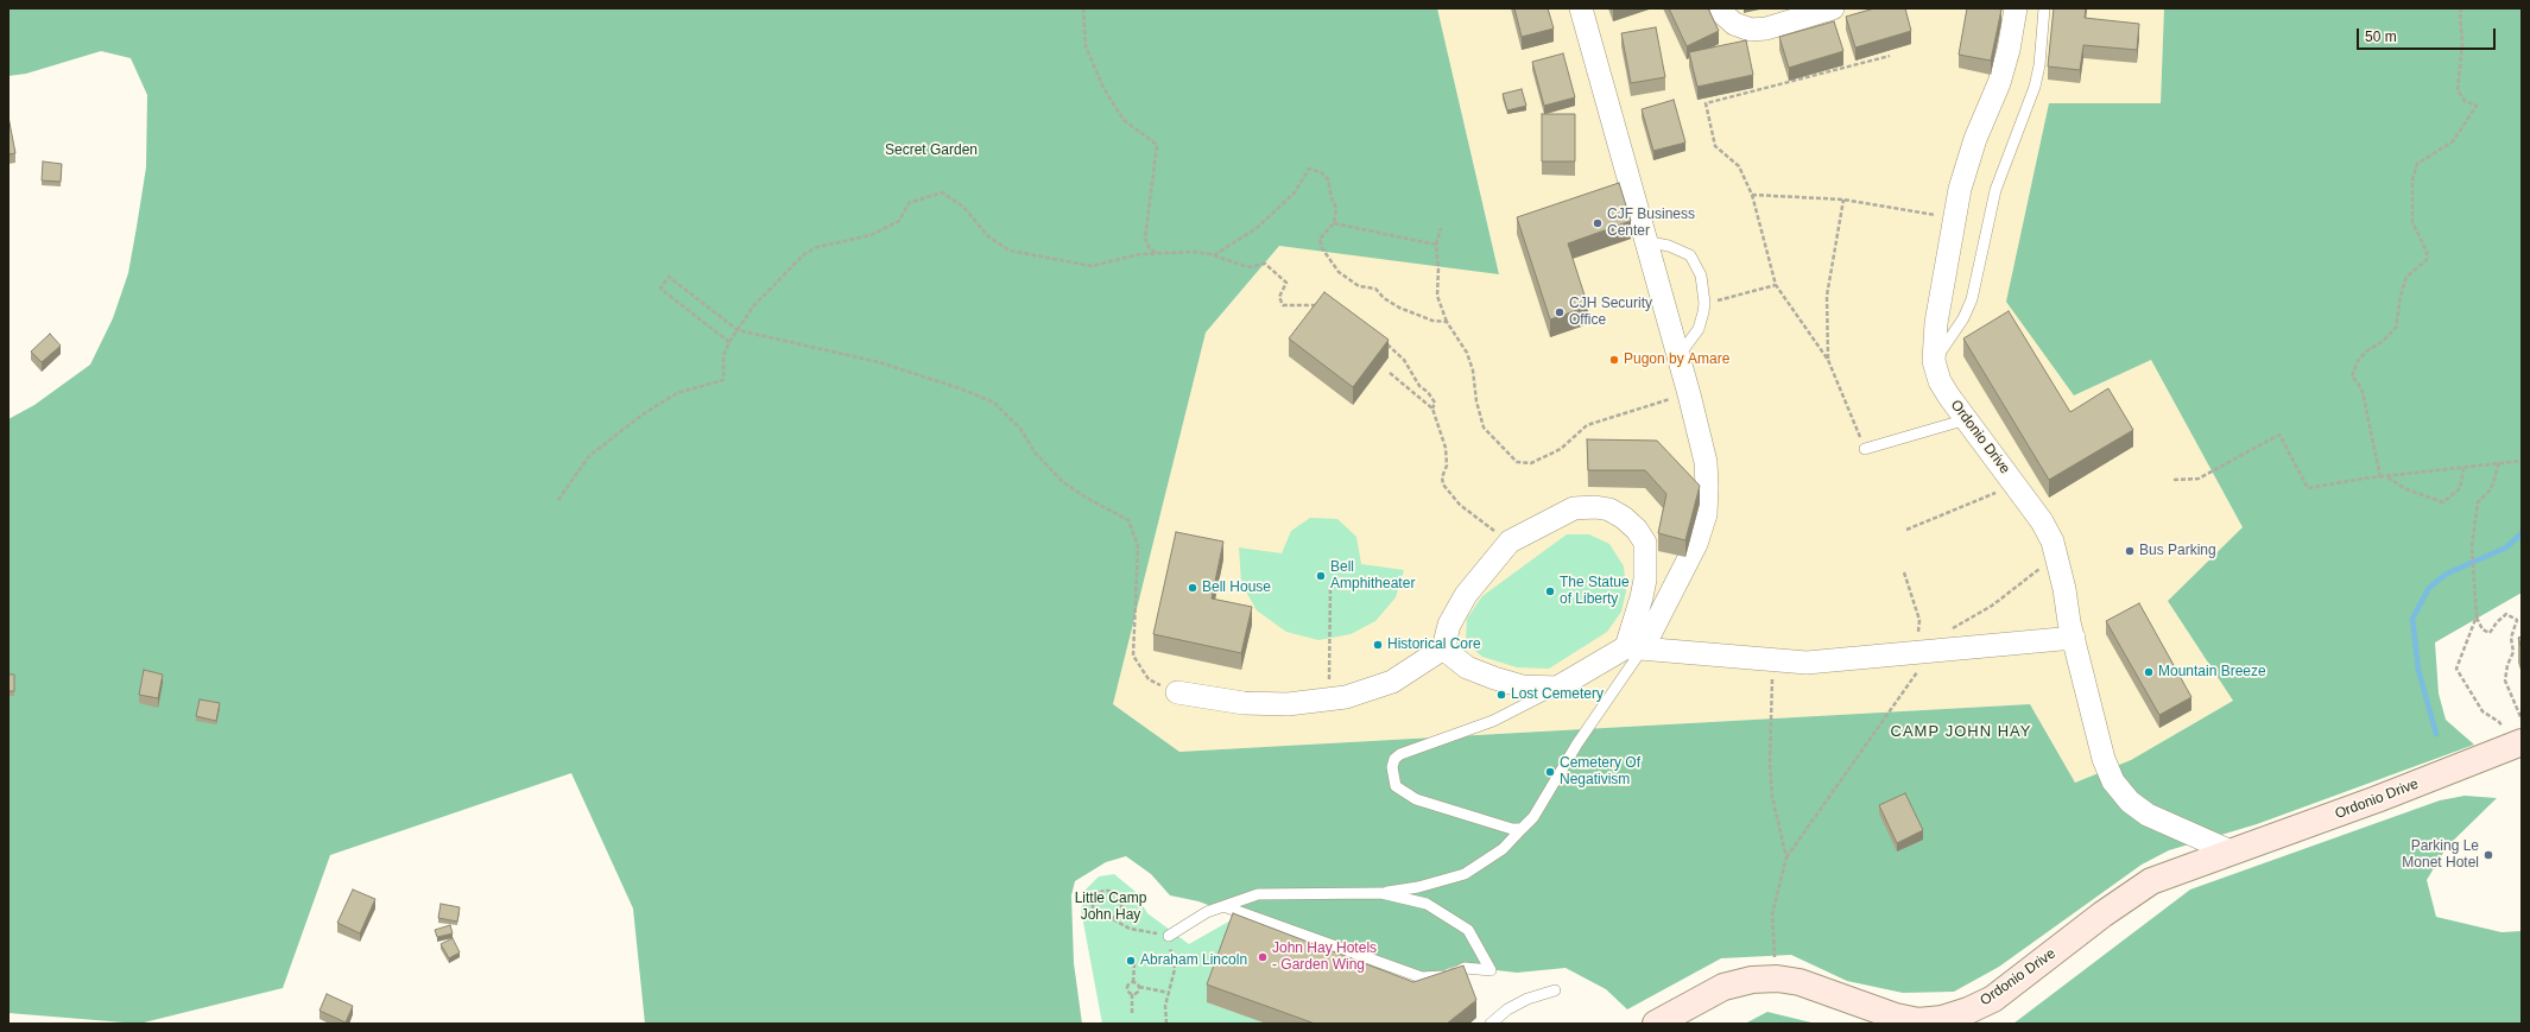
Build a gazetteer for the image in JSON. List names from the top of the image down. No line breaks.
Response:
{"streets":{"street":["Ordonio Drive"]},"districts":["CAMP JOHN HAY"],"parks":["Secret Garden","Little Camp John Hay"],"places":["CJF Business Center","CJH Security Office","Pugon by Amare","Bus Parking","Bell Amphitheater","Bell House","The Statue of Liberty","Historical Core","Mountain Breeze","Lost Cemetery","Cemetery Of Negativism","Parking Le Monet Hotel","John Hay Hotels - Garden Wing","Abraham Lincoln"],"scale_bar":"50 m"}
